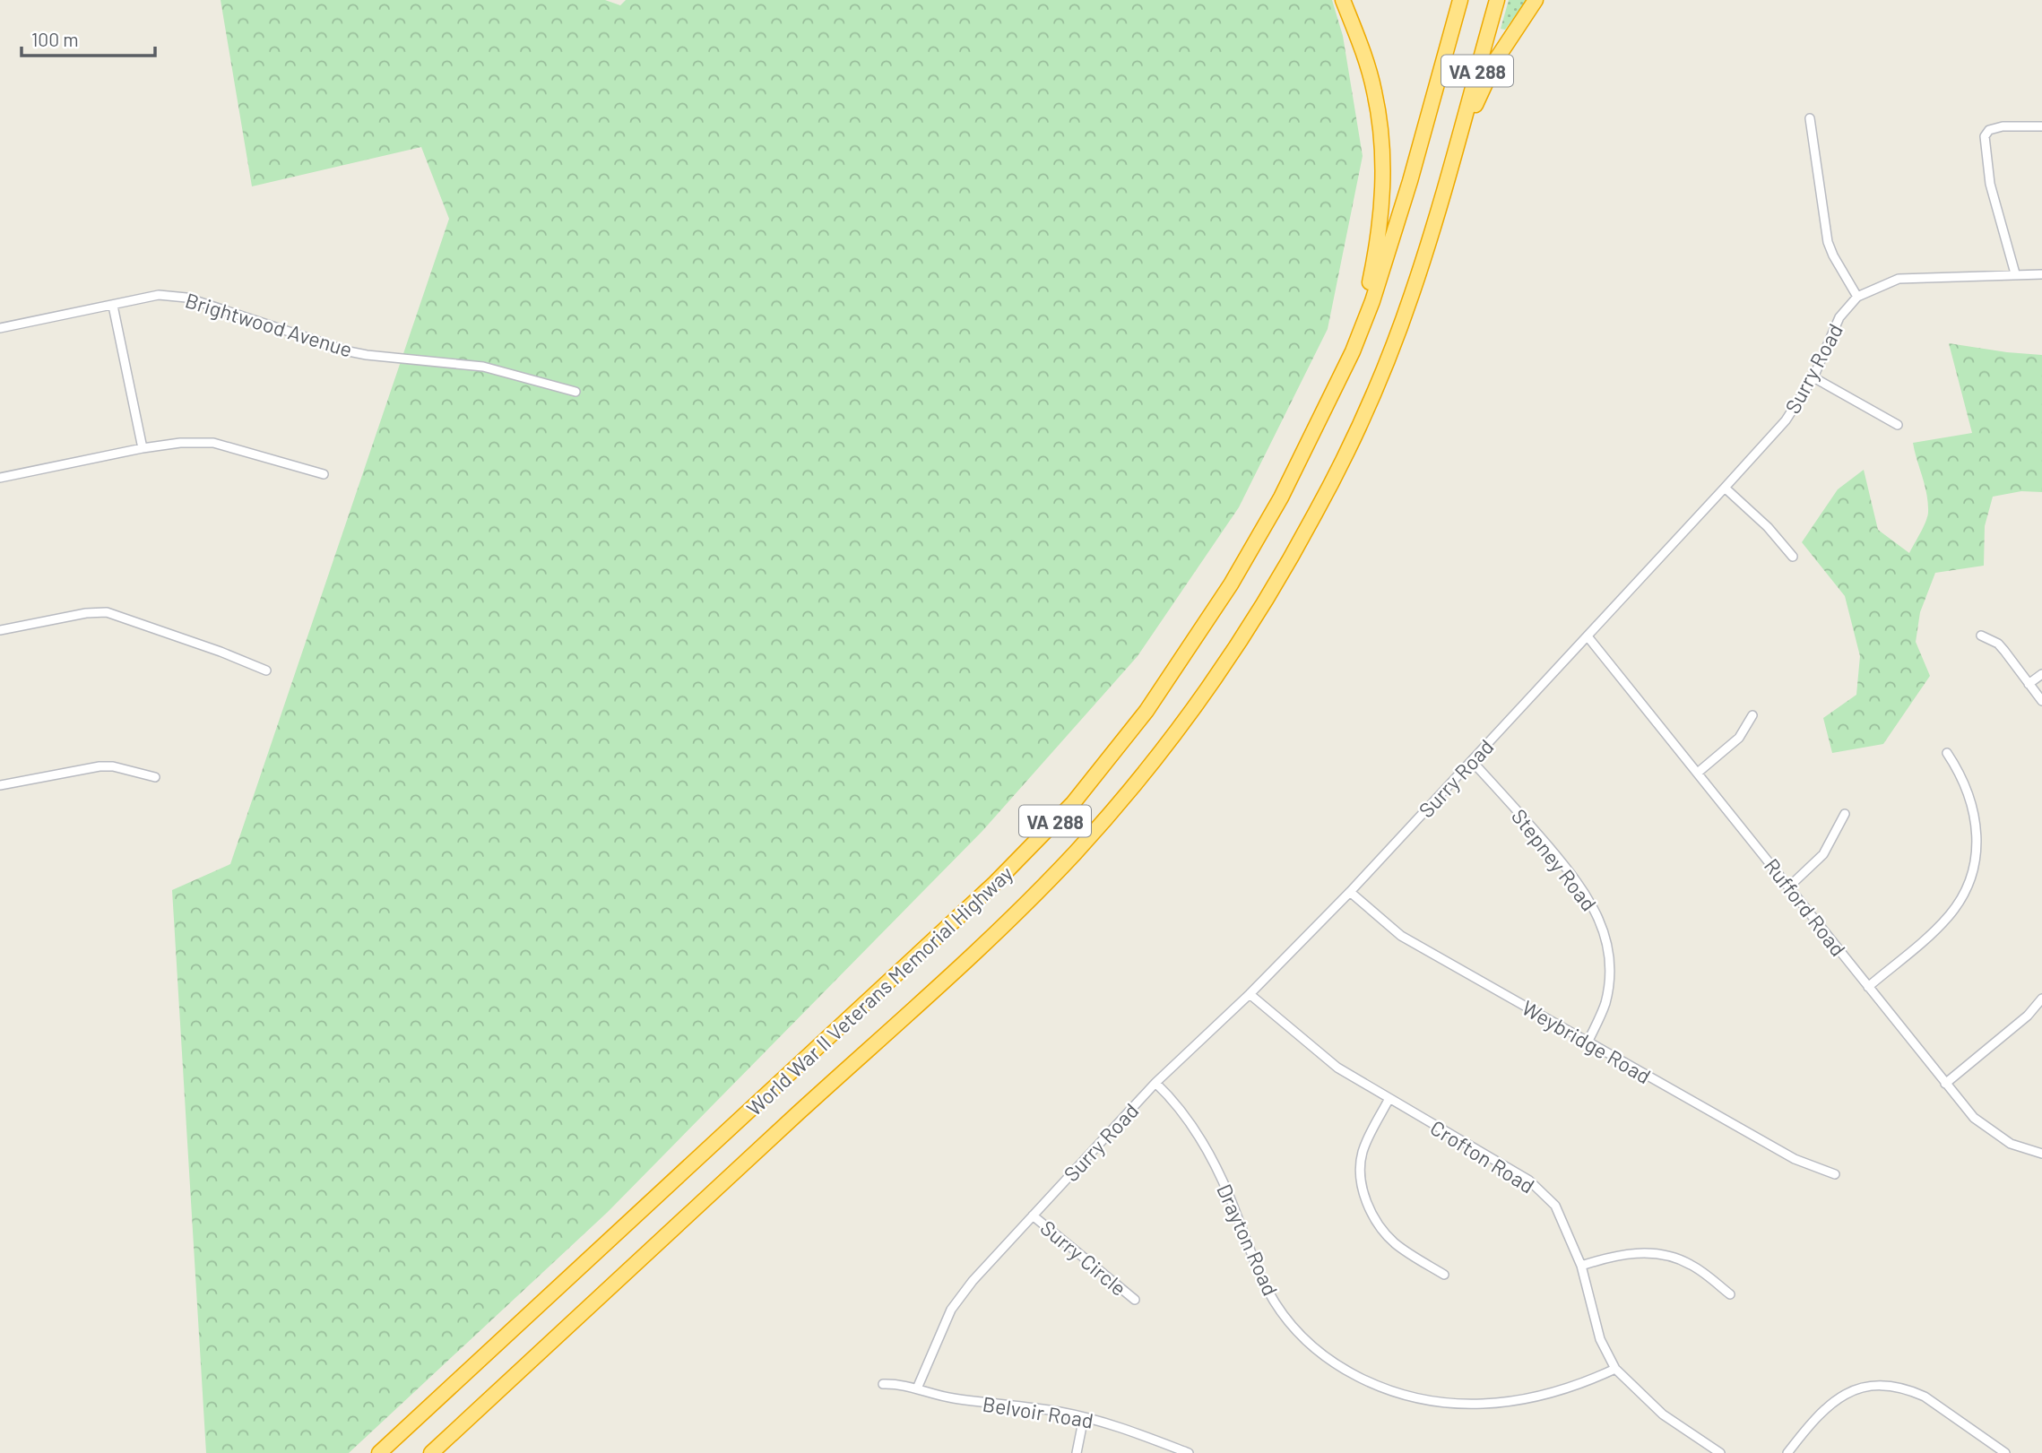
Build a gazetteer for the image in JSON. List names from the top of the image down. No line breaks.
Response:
{"streets":{"highway":["VA 288","World War II Veterans Memorial Highway"],"street":["Brightwood Avenue","Surry Road","Stepney Road","Rufford Road","Weybridge Road","Crofton Road","Drayton Road","Surry Circle","Belvoir Road"]},"crossings":[["Surry Road","Stepney Road"],["Surry Road","Rufford Road"],["Surry Road","Weybridge Road"],["Surry Road","Crofton Road"],["Surry Road","Drayton Road"],["Surry Road","Surry Circle"],["Surry Road","Belvoir Road"],["Stepney Road","Weybridge Road"],["Crofton Road","Drayton Road"]],"scale_bar":"100 m"}
